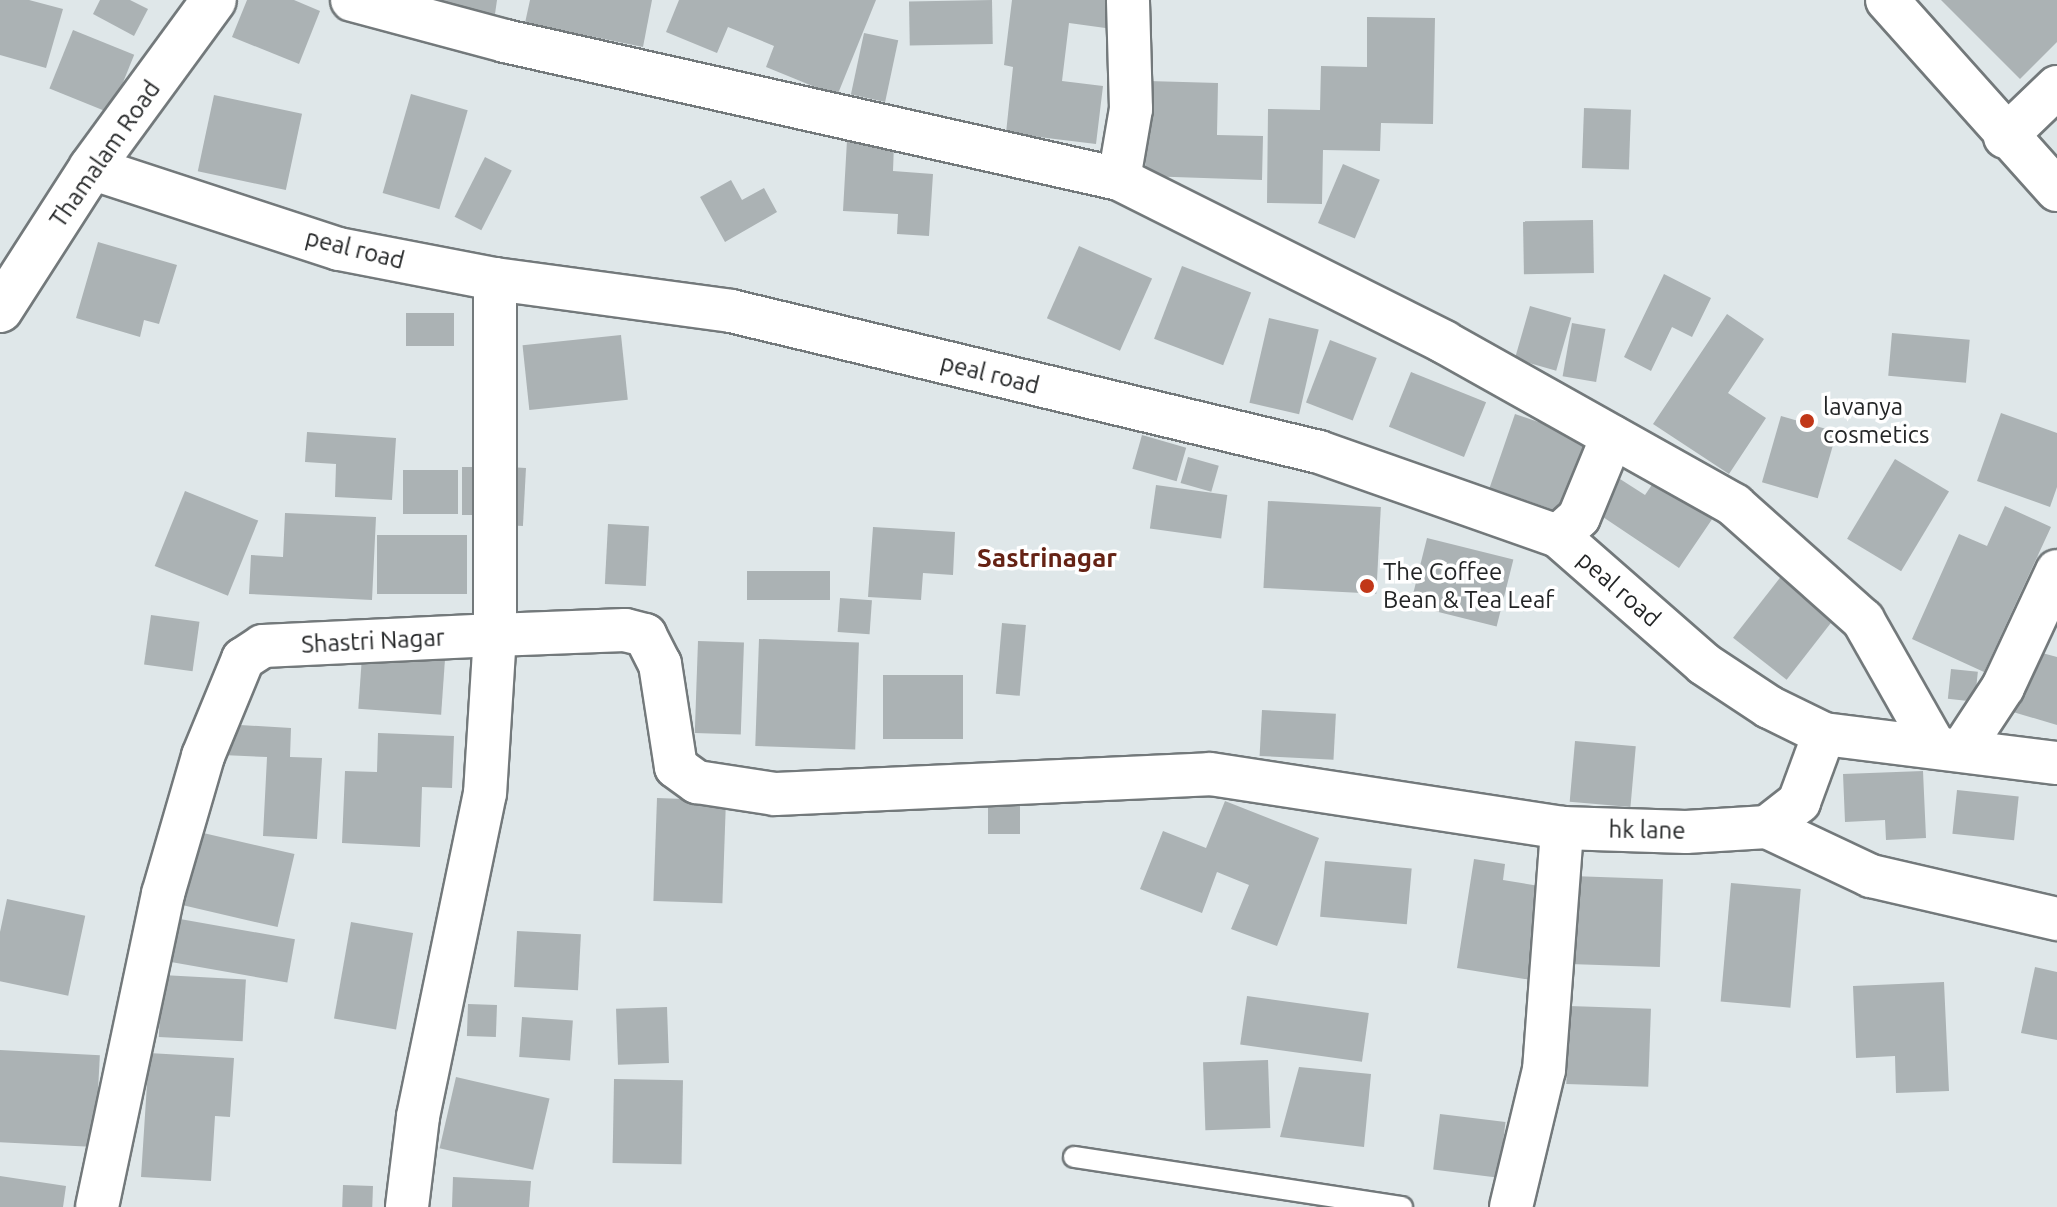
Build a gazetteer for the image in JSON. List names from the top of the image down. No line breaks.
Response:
{"streets":{"street":["Thamalam Road","peal road","Shastri Nagar","hk lane"]},"crossings":[["Thamalam Road","peal road"],["Shastri Nagar","hk lane"]],"districts":["Sastrinagar"],"places":["lavanya cosmetics","The Coffee Bean & Tea Leaf"]}
